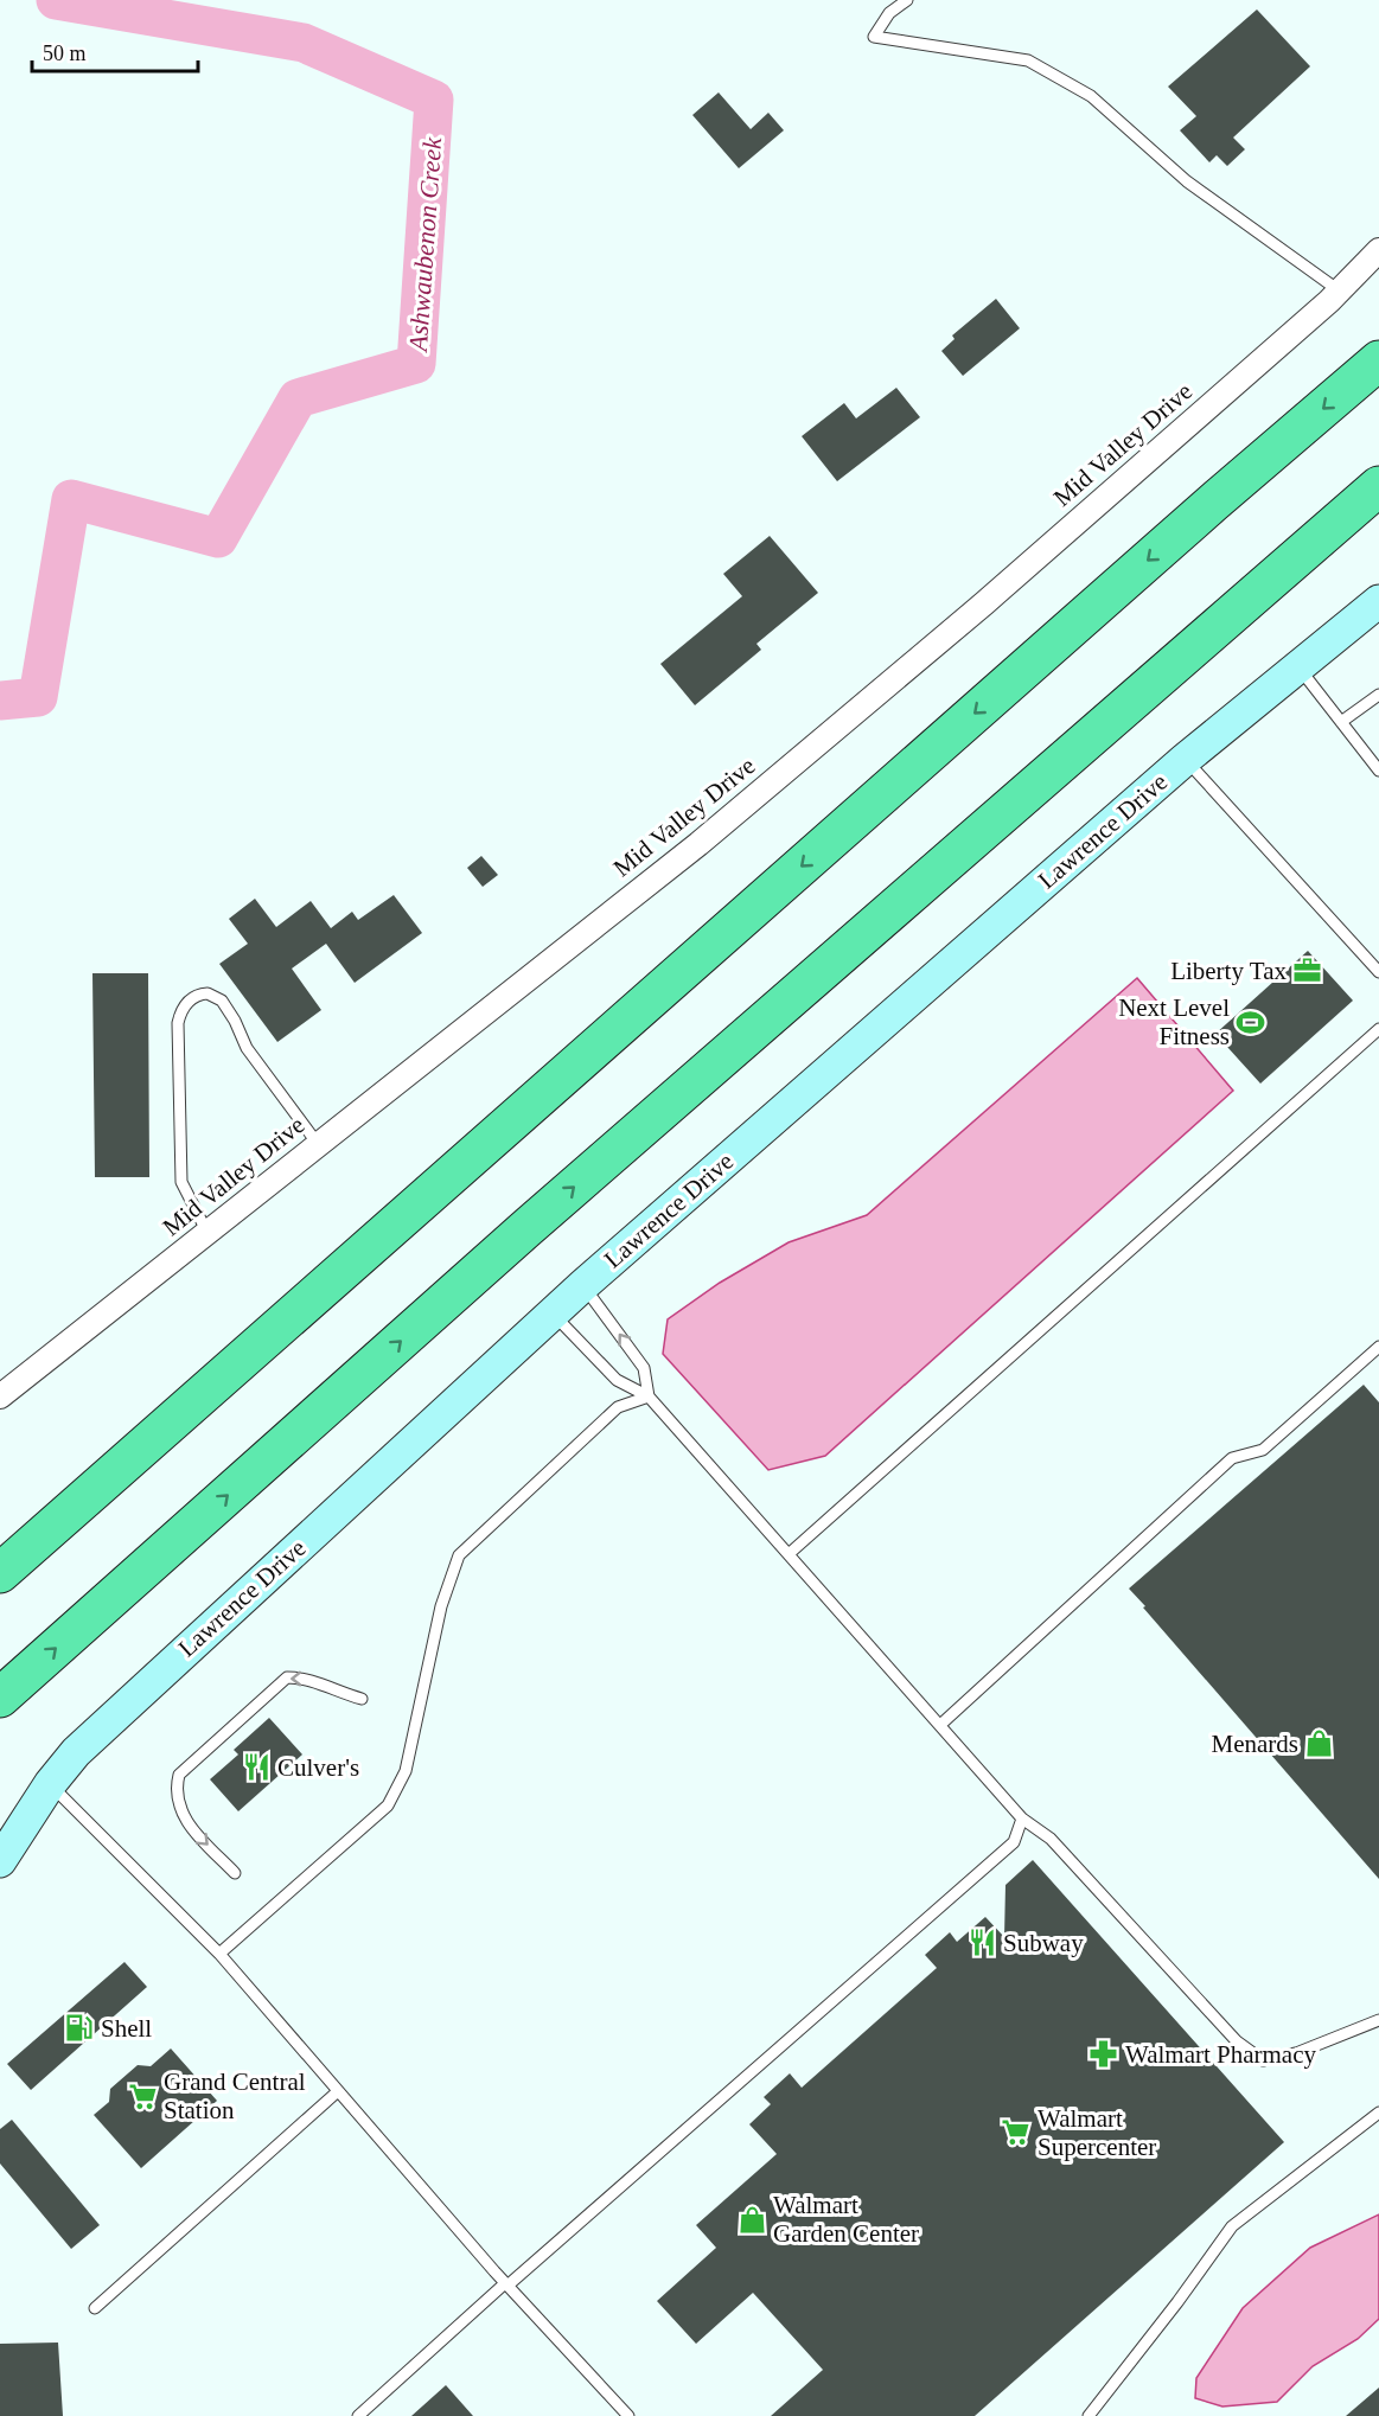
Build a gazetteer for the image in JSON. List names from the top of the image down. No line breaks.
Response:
{"streets":{"main road":["Lawrence Drive"],"street":["Mid Valley Drive"]},"water":["Ashwaubenon Creek"],"places":{"office":["Liberty Tax"],"sports":["Next Level Fitness"],"shop":["Menards","Walmart Garden Center"],"restaurant":["Culver's","Subway"],"fuel station":["Shell"],"pharmacy":["Walmart Pharmacy"],"supermarket":["Grand Central Station","Walmart Supercenter"]},"scale_bar":"50 m"}
